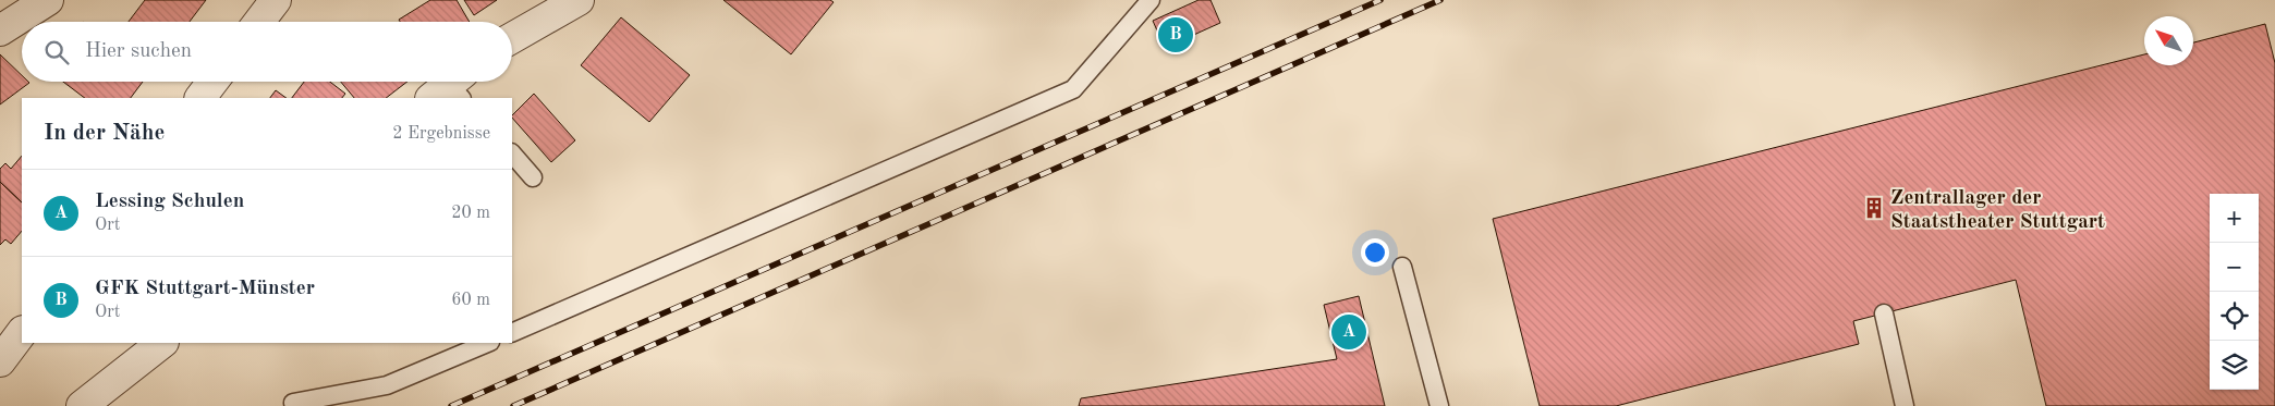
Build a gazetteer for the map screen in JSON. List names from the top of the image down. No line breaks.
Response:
{"places":{"building":["Zentrallager der Staatstheater Stuttgart"]},"north":"top left","page":{"pins":["B","A"],"search":"Hier suchen","heading":["In der Nähe","2 Ergebnisse"],"list":[{"mark":"A","name":"Lessing Schulen","note":"Ort","value":"20 m"},{"mark":"B","name":"GFK Stuttgart-Münster","note":"Ort","value":"60 m"}],"map_buttons":["+","−"]}}
